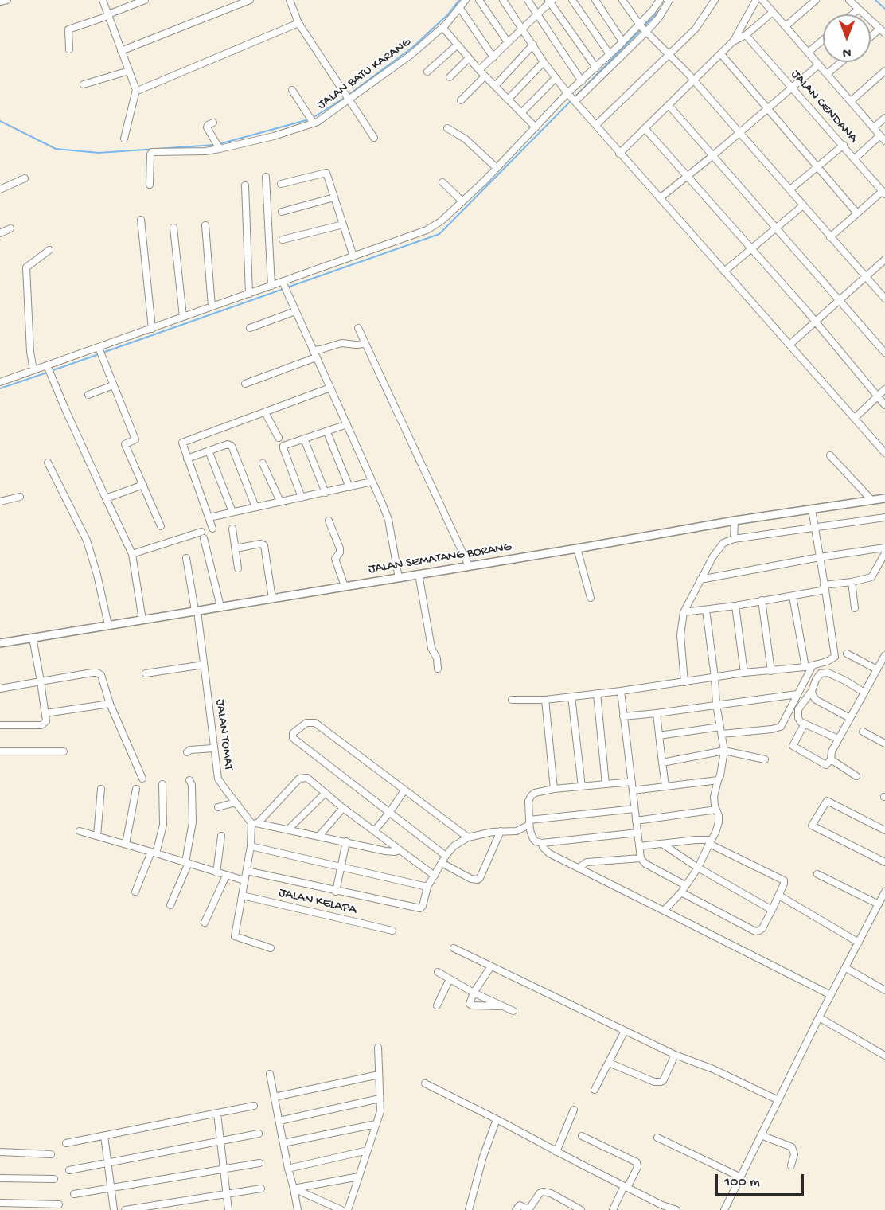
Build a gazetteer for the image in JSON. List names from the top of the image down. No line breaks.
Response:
{"streets":{"street":["JALAN BATU KARANG","JALAN CENDANA","JALAN SEMATANG BORANG","JALAN TOMAT","JALAN KELAPA"]},"crossings":[["JALAN SEMATANG BORANG","JALAN TOMAT"]],"scale_bar":"100 m","north":"bottom"}
